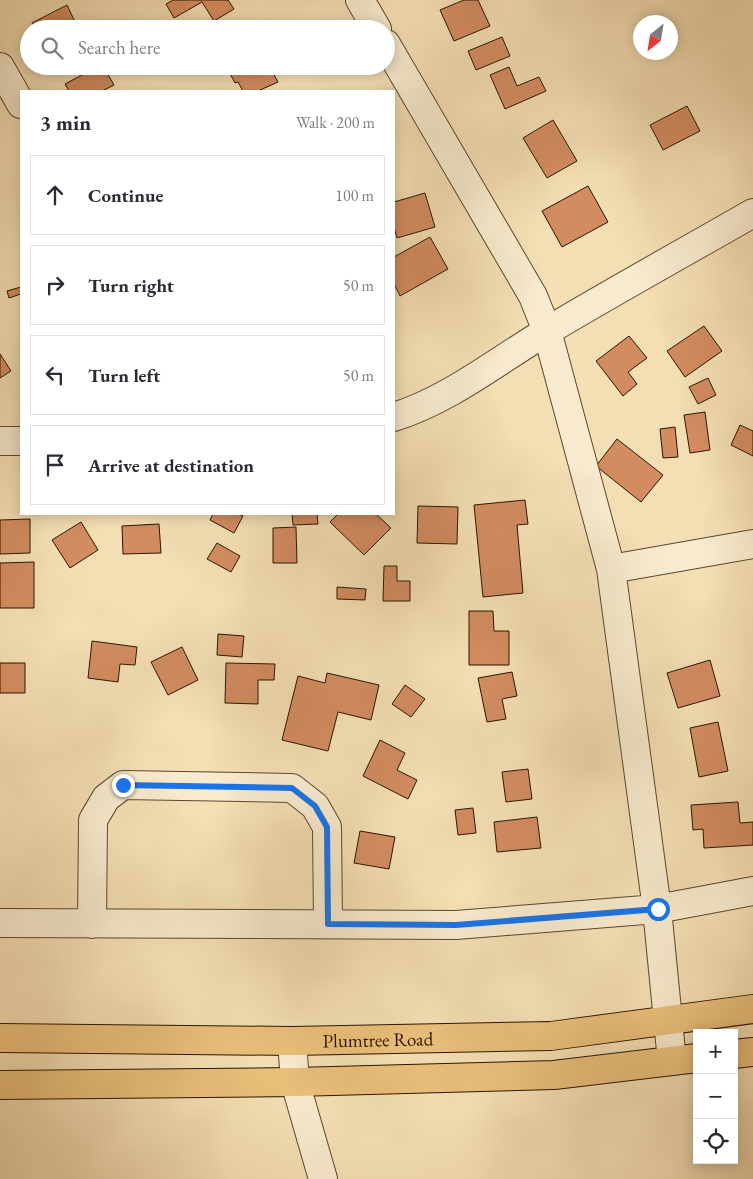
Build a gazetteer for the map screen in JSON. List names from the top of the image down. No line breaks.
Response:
{"streets":{"highway":["Plumtree Road"]},"north":"bottom left","page":{"search":"Search here","heading":["3 min","Walk · 200 m"],"list":[["Continue","100 m"],["Turn right","50 m"],["Turn left","50 m"],"Arrive at destination"],"map_buttons":["+","−"]}}
